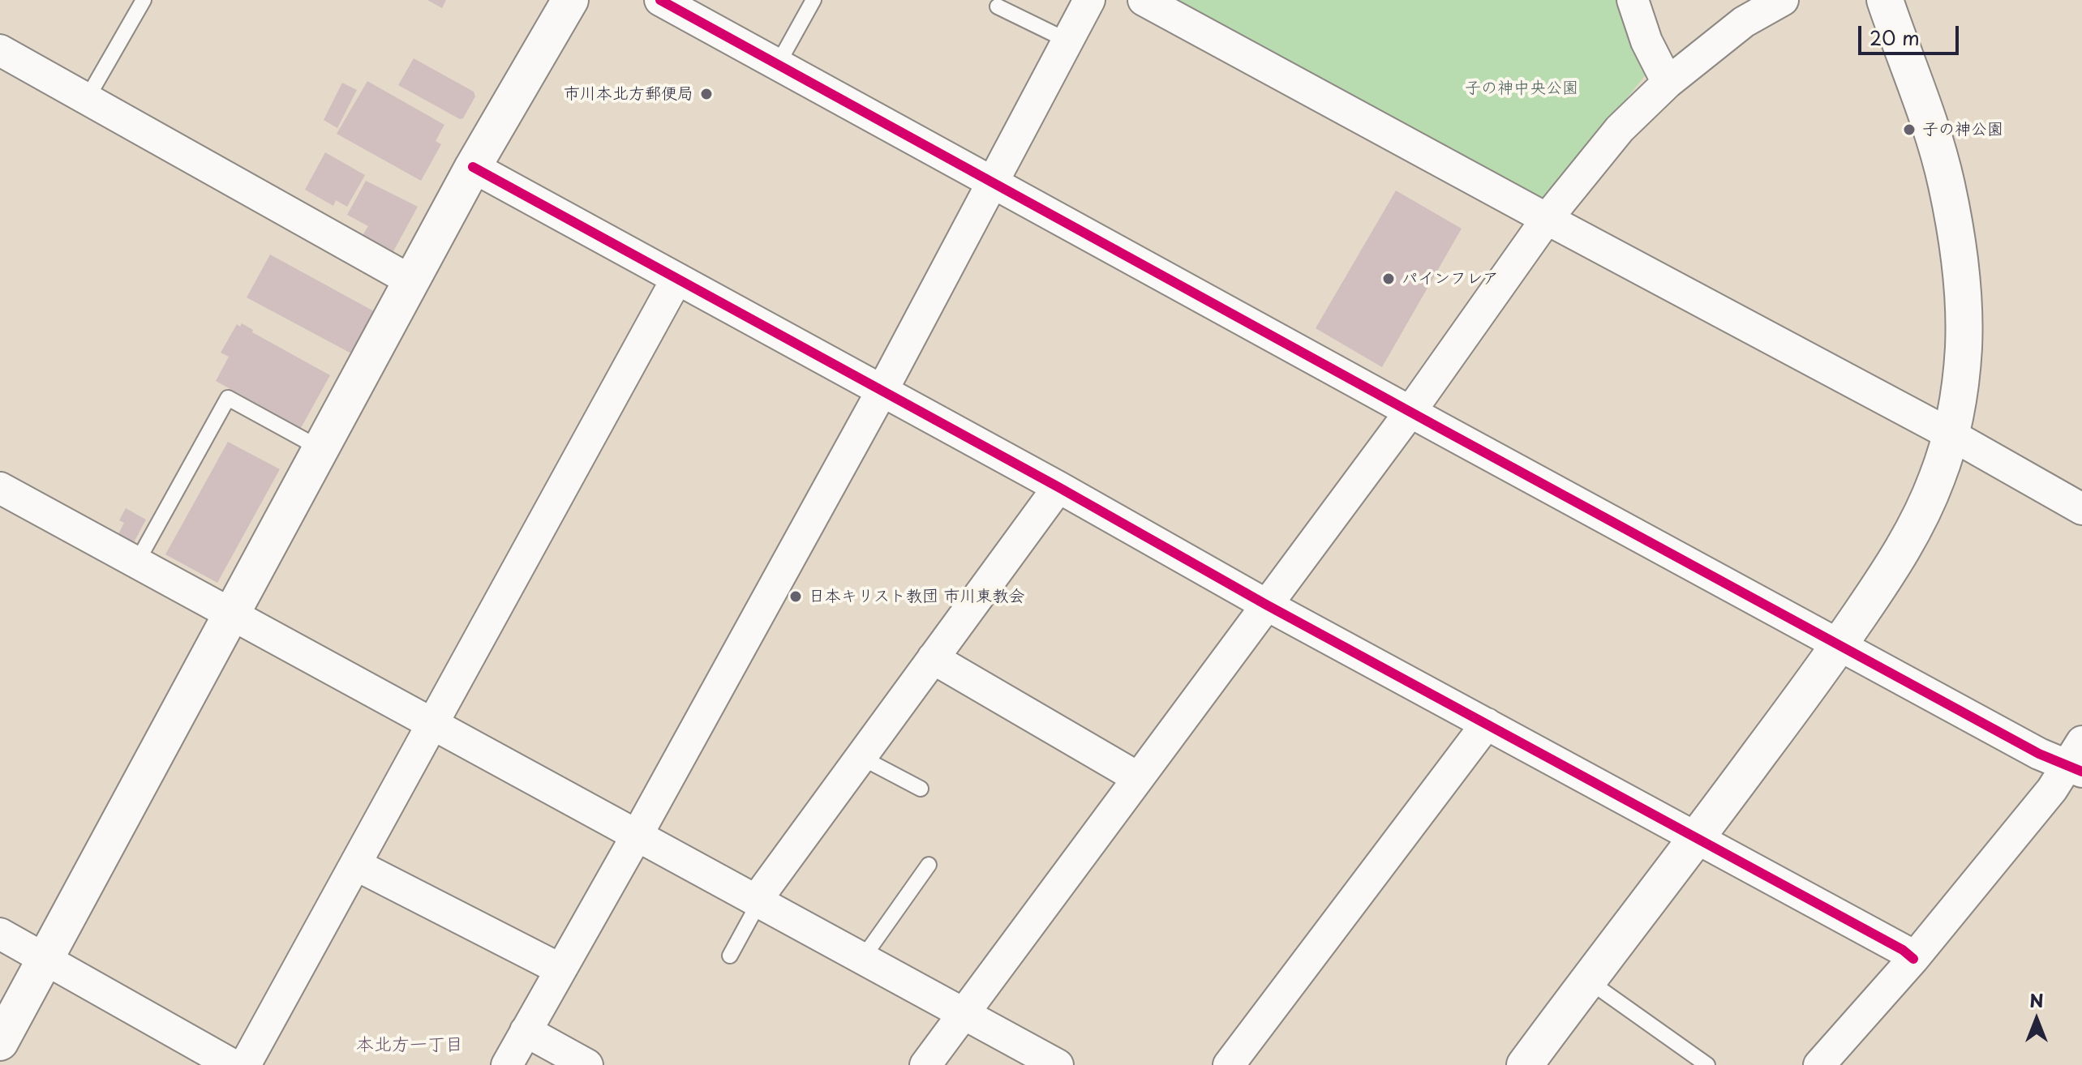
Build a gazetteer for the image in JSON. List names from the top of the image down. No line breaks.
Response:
{"districts":["本北方一丁目"],"parks":["子の神中央公園"],"places":["市川本北方郵便局","子の神公園","パインフレア","日本キリスト教団 市川東教会"],"scale_bar":"20 m","north":"top"}
